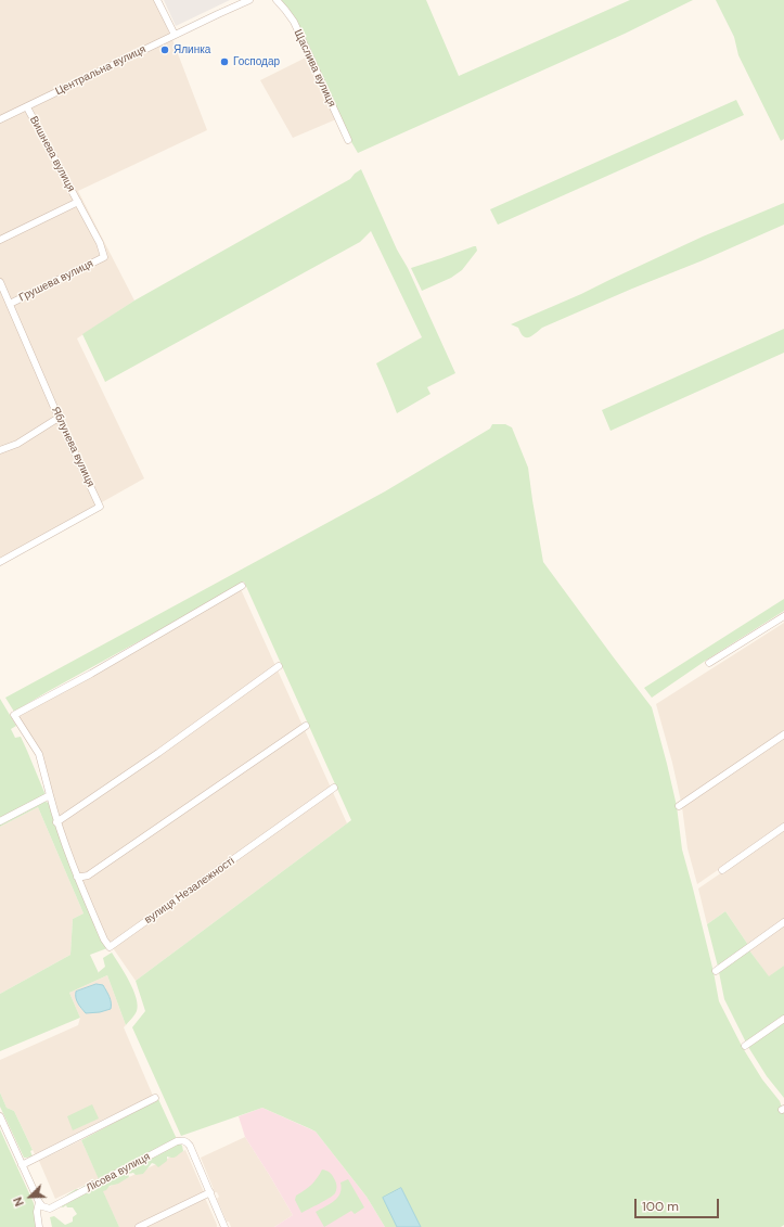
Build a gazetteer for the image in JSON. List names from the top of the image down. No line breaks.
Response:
{"streets":{"street":["Щаслива вулиця","Центральна вулиця","Вишнева вулиця","Грушева вулиця","Яблунева вулиця","вулиця Незалежності","Лісова вулиця"]},"crossings":[["Центральна вулиця","Вишнева вулиця"],["Вишнева вулиця","Грушева вулиця"],["Грушева вулиця","Яблунева вулиця"]],"places":["Ялинка","Господар"],"scale_bar":"100 m","north":"bottom left"}
